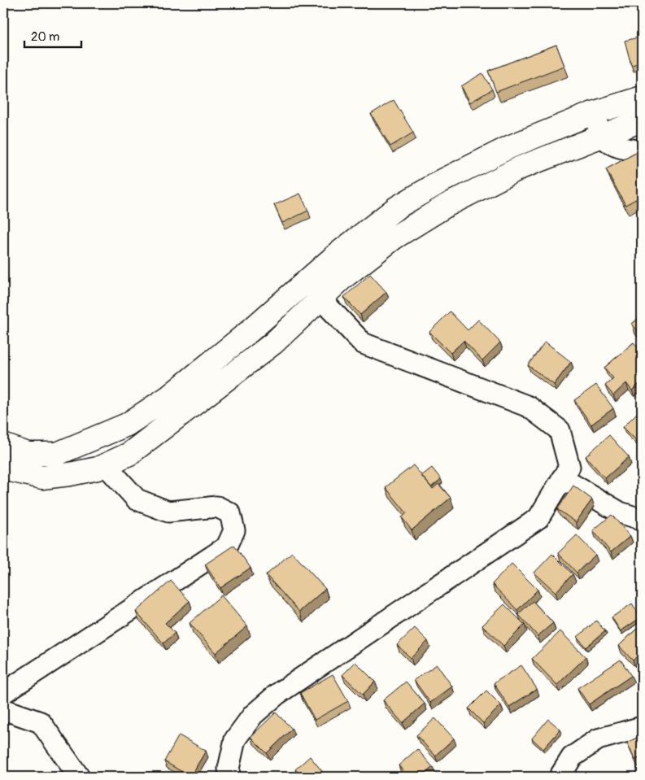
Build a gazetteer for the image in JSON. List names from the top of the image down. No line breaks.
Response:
{"scale_bar":"20 m"}
